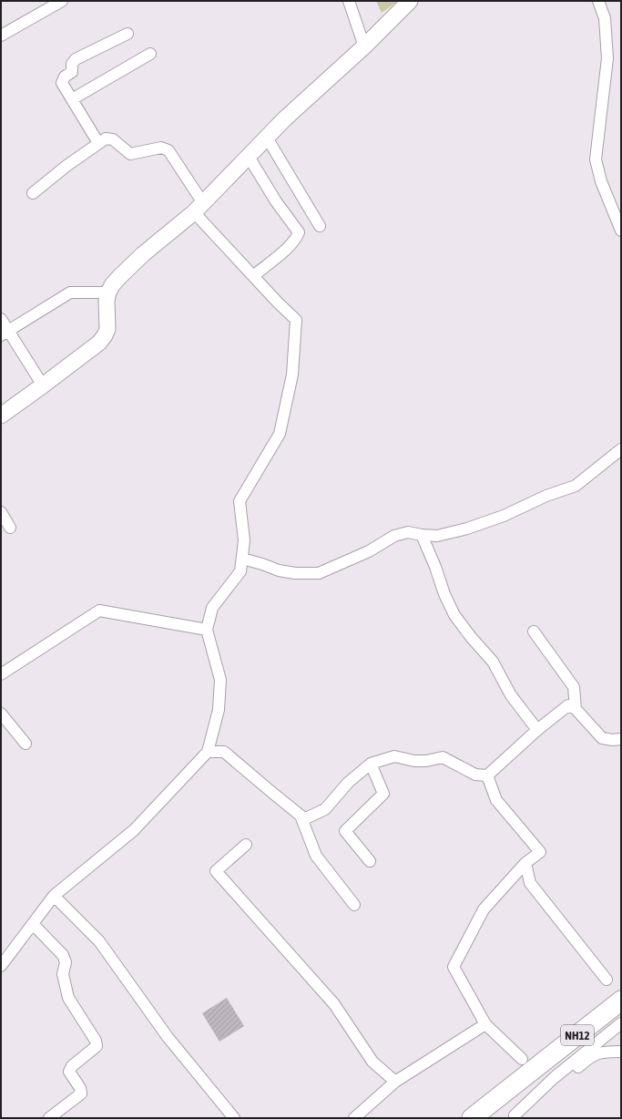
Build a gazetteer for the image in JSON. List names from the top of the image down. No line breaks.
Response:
{"streets":{"highway":["NH12"]}}
